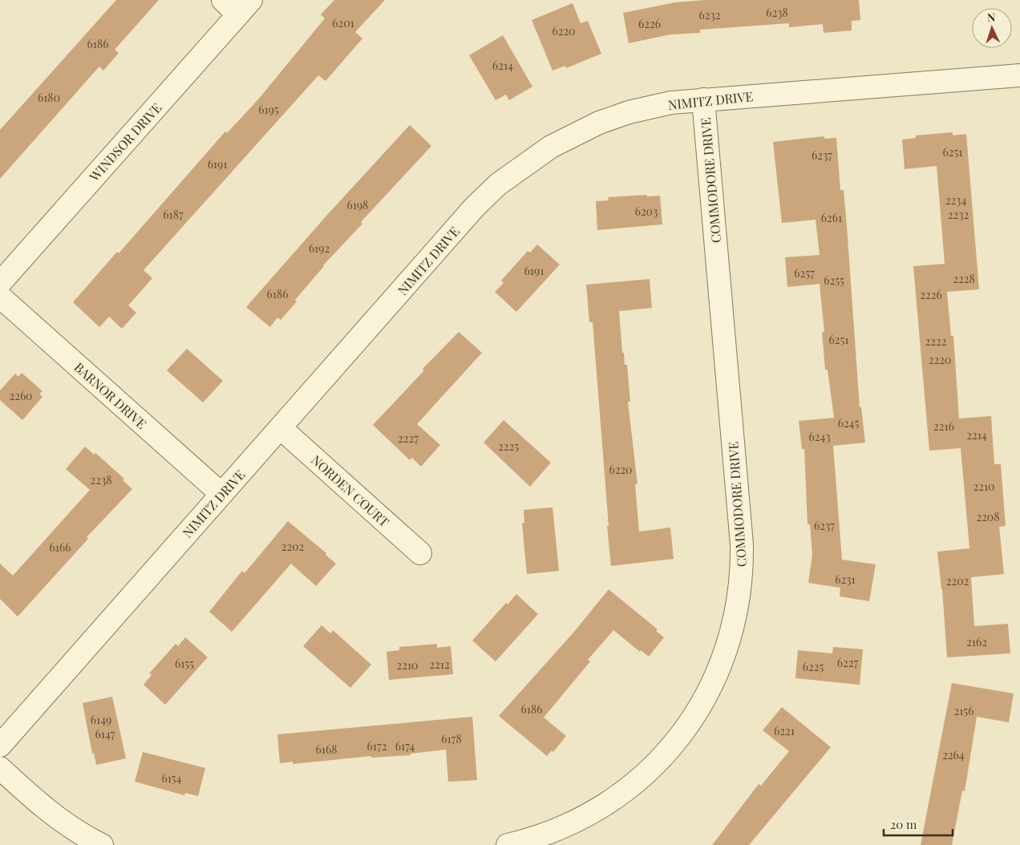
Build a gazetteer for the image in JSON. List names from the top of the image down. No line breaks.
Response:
{"streets":{"street":["NIMITZ DRIVE","WINDSOR DRIVE","COMMODORE DRIVE","BARNOR DRIVE","NORDEN COURT"]},"crossings":[["NIMITZ DRIVE","COMMODORE DRIVE"],["NIMITZ DRIVE","BARNOR DRIVE"],["NIMITZ DRIVE","NORDEN COURT"]],"house_numbers":["6238","6232","6201","6226","6220","6186","6214","6180","6195","6251","6237","6191","2234","6198","6203","6187","2232","6261","6192","6191","6257","2228","6255","6186","2226","6251","2222","2220","2260","6245","2216","2214","6243","2227","2225","6220","2238","2210","2208","6237","2202","6166","6231","2202","2162","6227","6155","2212","2210","6225","6186","2156","6149","6221","6147","6178","6172","6174","6168","2264","6154"],"scale_bar":"20 m","north":"top"}
